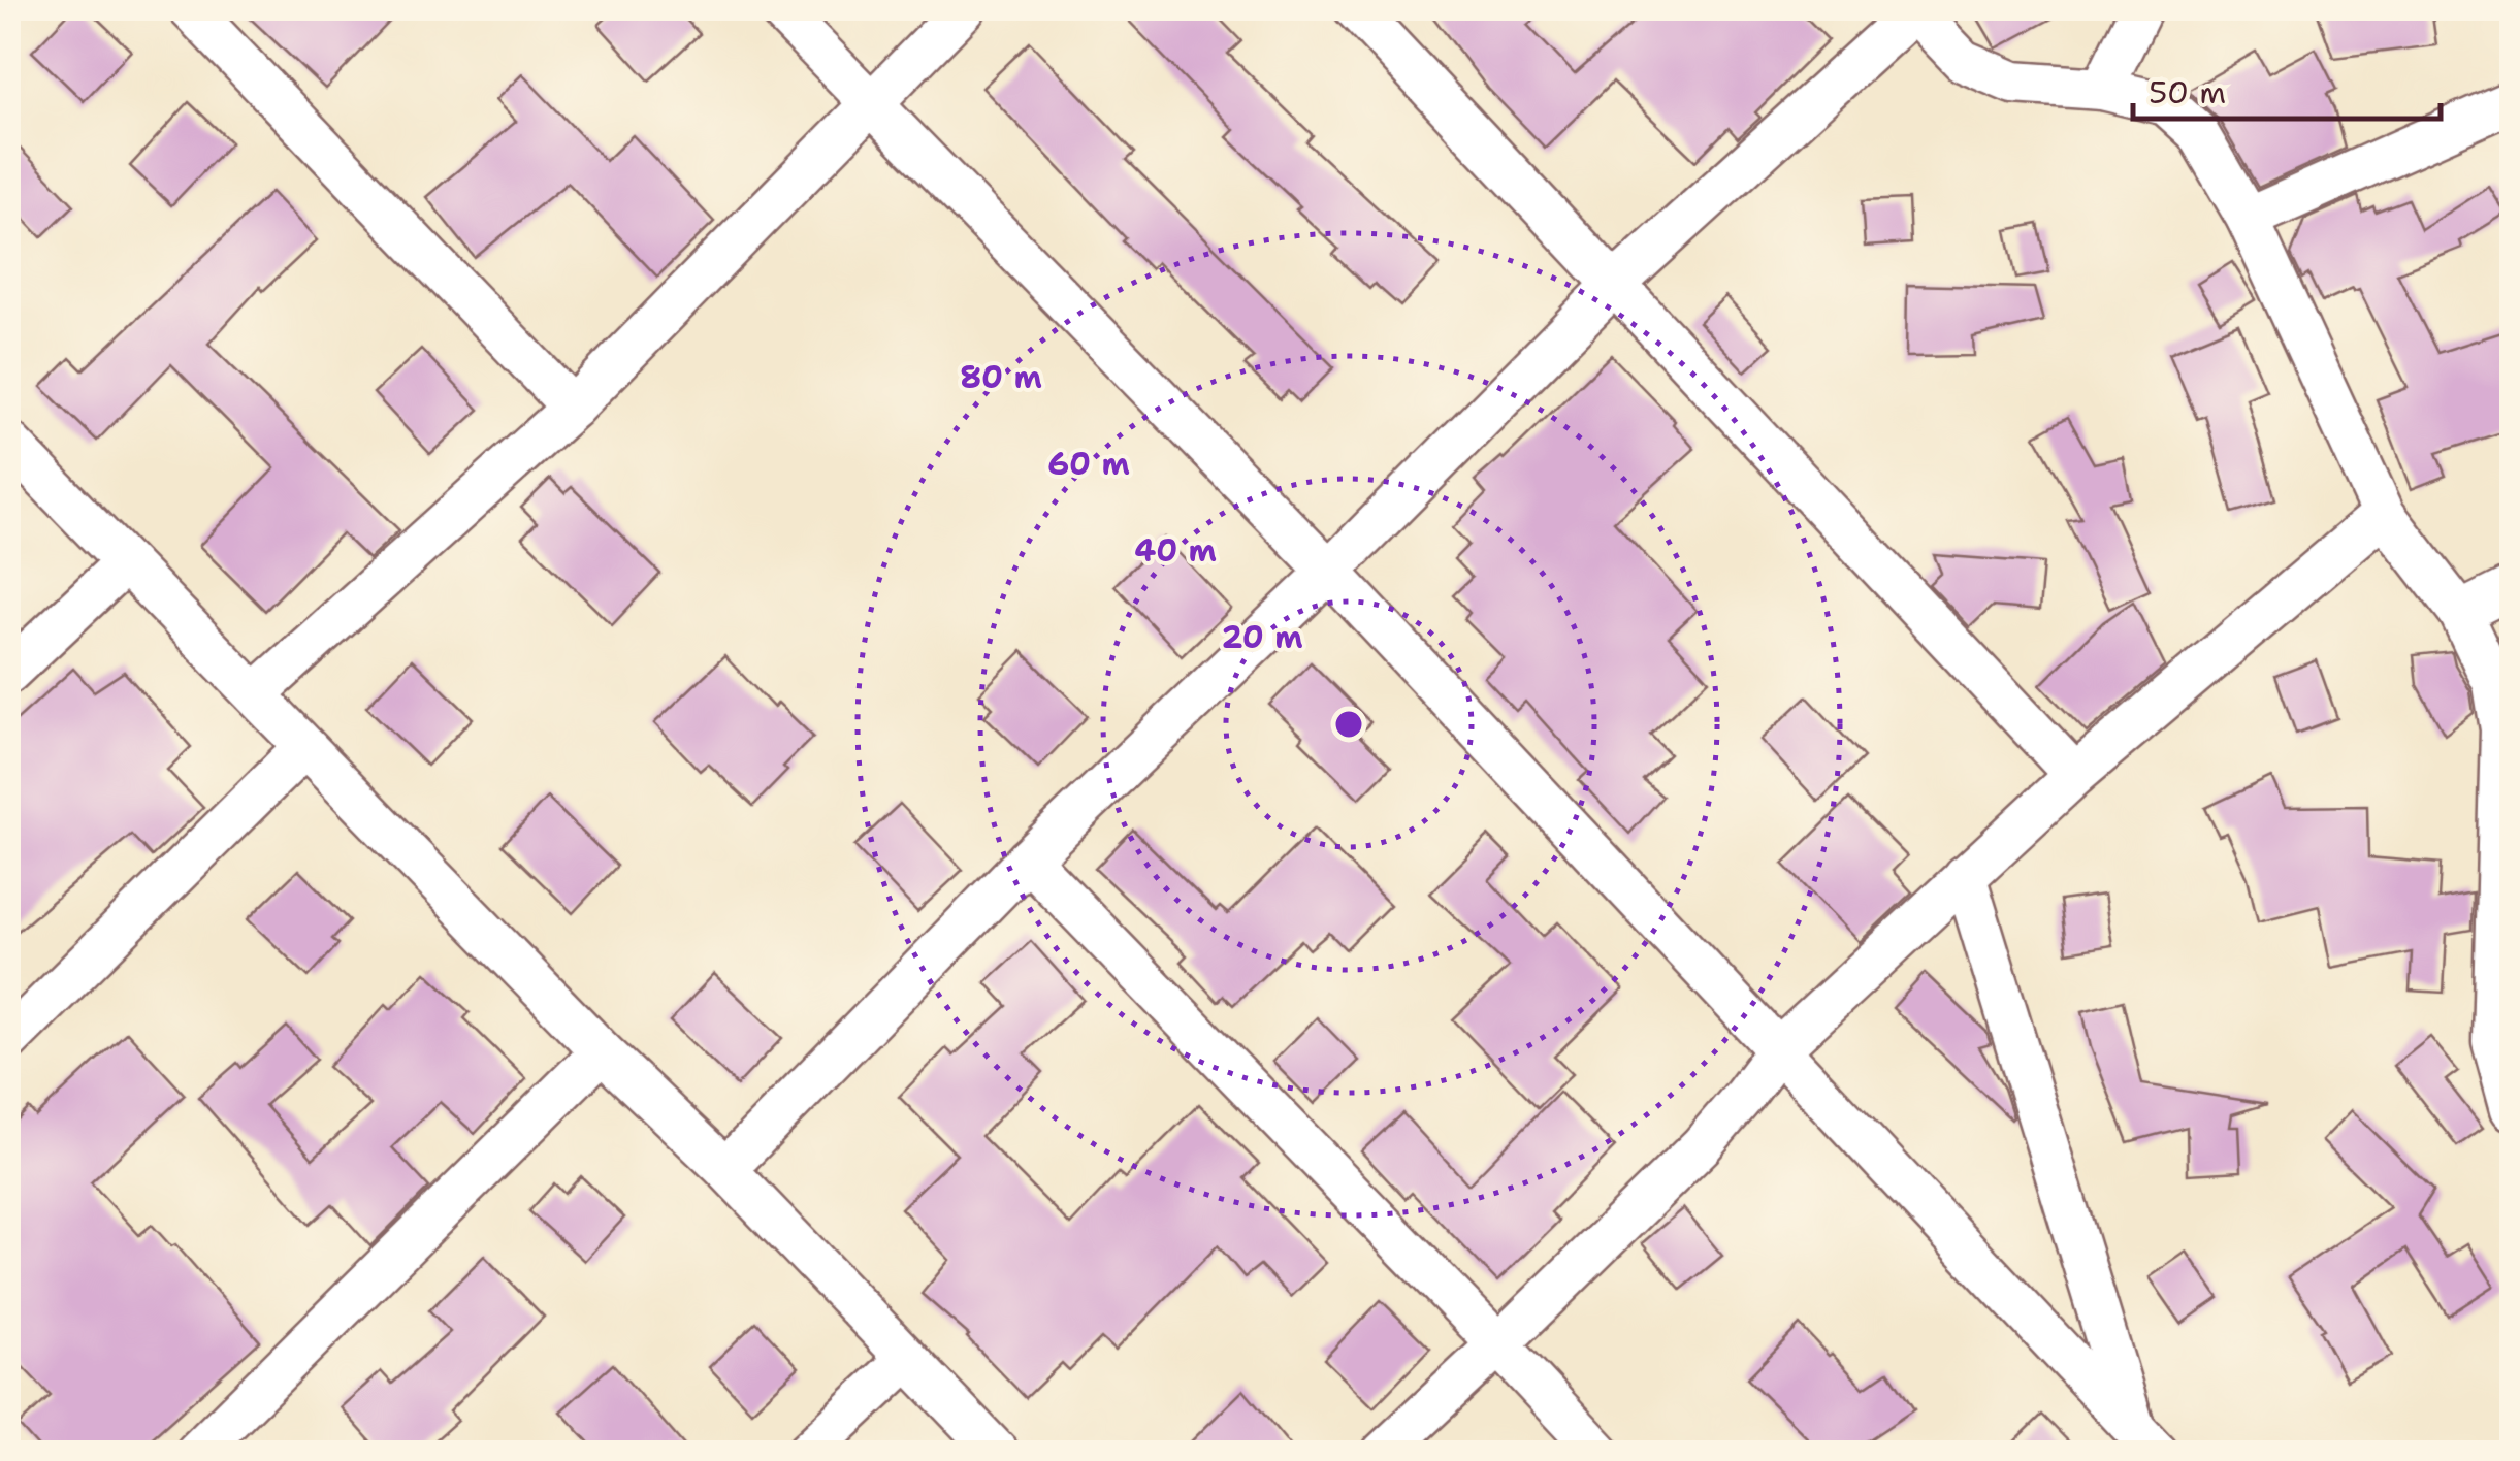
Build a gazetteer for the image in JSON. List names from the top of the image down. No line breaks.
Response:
{"scale_bar":"50 m","rings":["80 m","60 m","40 m","20 m"]}
